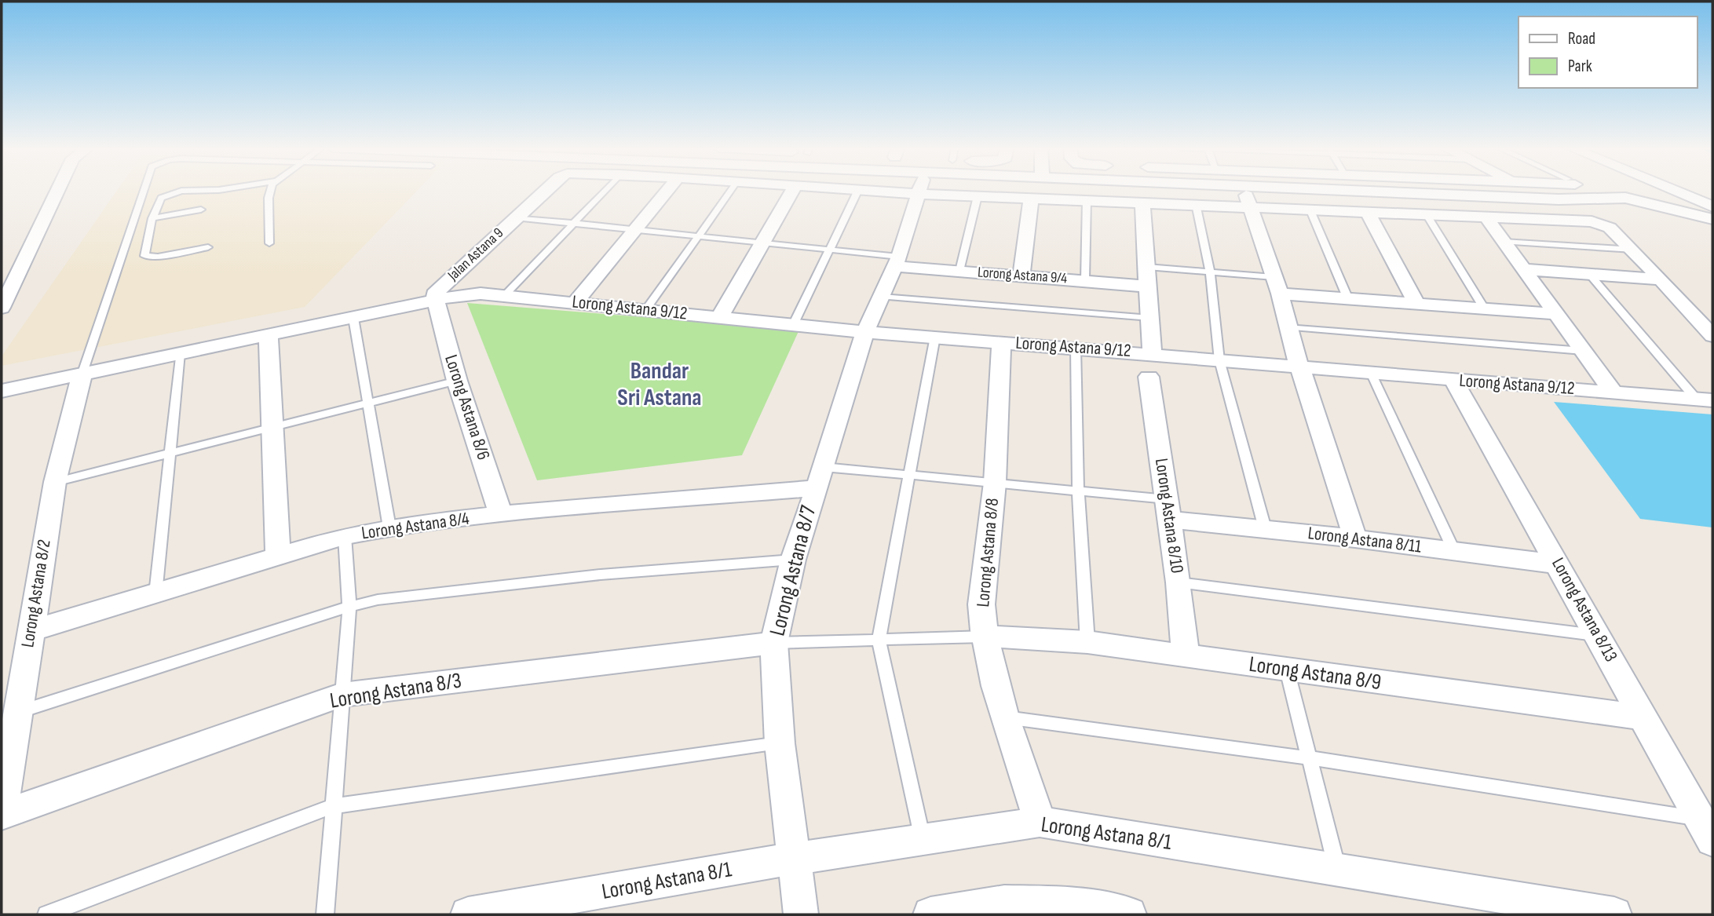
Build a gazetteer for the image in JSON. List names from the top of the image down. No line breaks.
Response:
{"streets":{"street":["Jalan Astana 9","Lorong Astana 9/4","Lorong Astana 9/12","Lorong Astana 8/6","Lorong Astana 8/10","Lorong Astana 8/4","Lorong Astana 8/11","Lorong Astana 8/8","Lorong Astana 8/7","Lorong Astana 8/2","Lorong Astana 8/13","Lorong Astana 8/9","Lorong Astana 8/3","Lorong Astana 8/1"]},"crossings":[["Jalan Astana 9","Lorong Astana 9/12"],["Jalan Astana 9","Lorong Astana 8/6"],["Jalan Astana 9","Lorong Astana 8/7"],["Lorong Astana 9/4","Lorong Astana 8/7"],["Lorong Astana 9/12","Lorong Astana 8/6"],["Lorong Astana 9/12","Lorong Astana 8/8"],["Lorong Astana 9/12","Lorong Astana 8/7"],["Lorong Astana 9/12","Lorong Astana 8/13"],["Lorong Astana 8/6","Lorong Astana 8/4"],["Lorong Astana 8/10","Lorong Astana 8/11"],["Lorong Astana 8/10","Lorong Astana 8/9"],["Lorong Astana 8/4","Lorong Astana 8/7"],["Lorong Astana 8/4","Lorong Astana 8/2"],["Lorong Astana 8/11","Lorong Astana 8/13"],["Lorong Astana 8/8","Lorong Astana 8/9"],["Lorong Astana 8/8","Lorong Astana 8/1"],["Lorong Astana 8/7","Lorong Astana 8/3"],["Lorong Astana 8/7","Lorong Astana 8/1"],["Lorong Astana 8/2","Lorong Astana 8/3"],["Lorong Astana 8/13","Lorong Astana 8/9"]],"districts":["Bandar Sri Astana"],"legend":["Road","Park"]}
